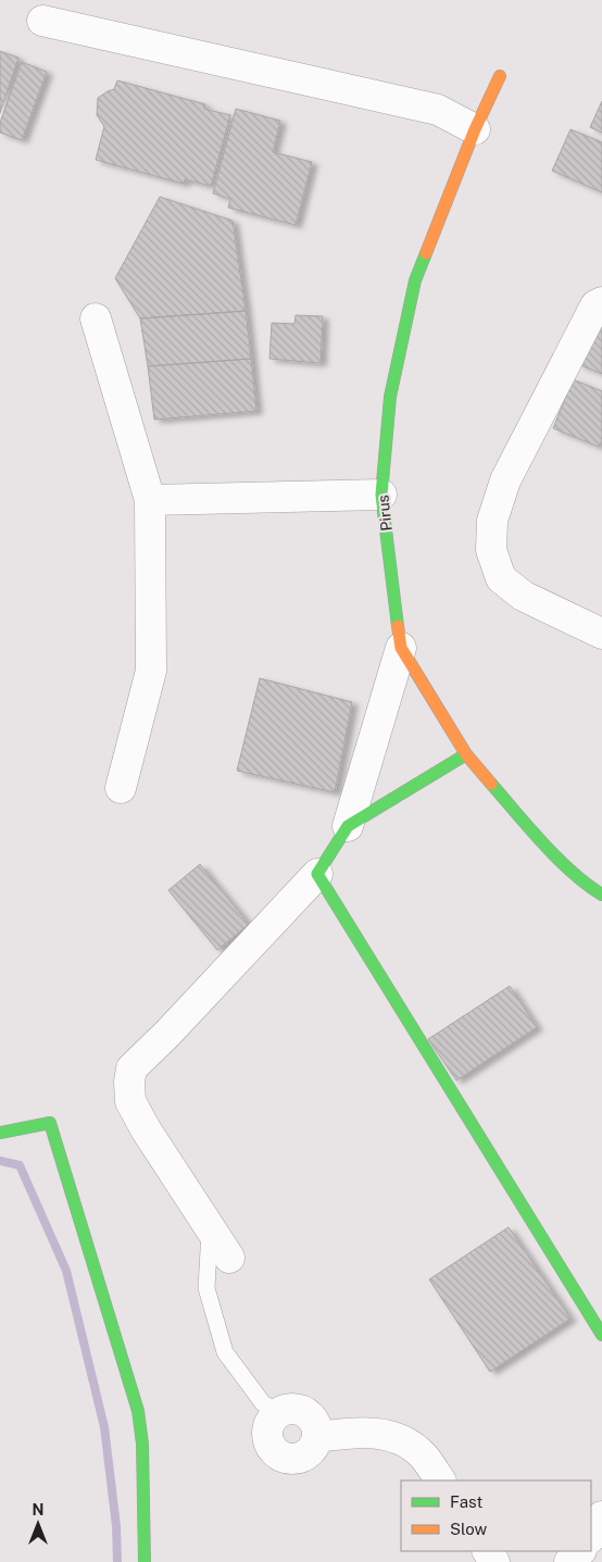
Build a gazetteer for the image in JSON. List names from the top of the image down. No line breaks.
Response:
{"streets":{"street":["Pirus"]},"legend":["Fast","Slow"],"north":"top"}
